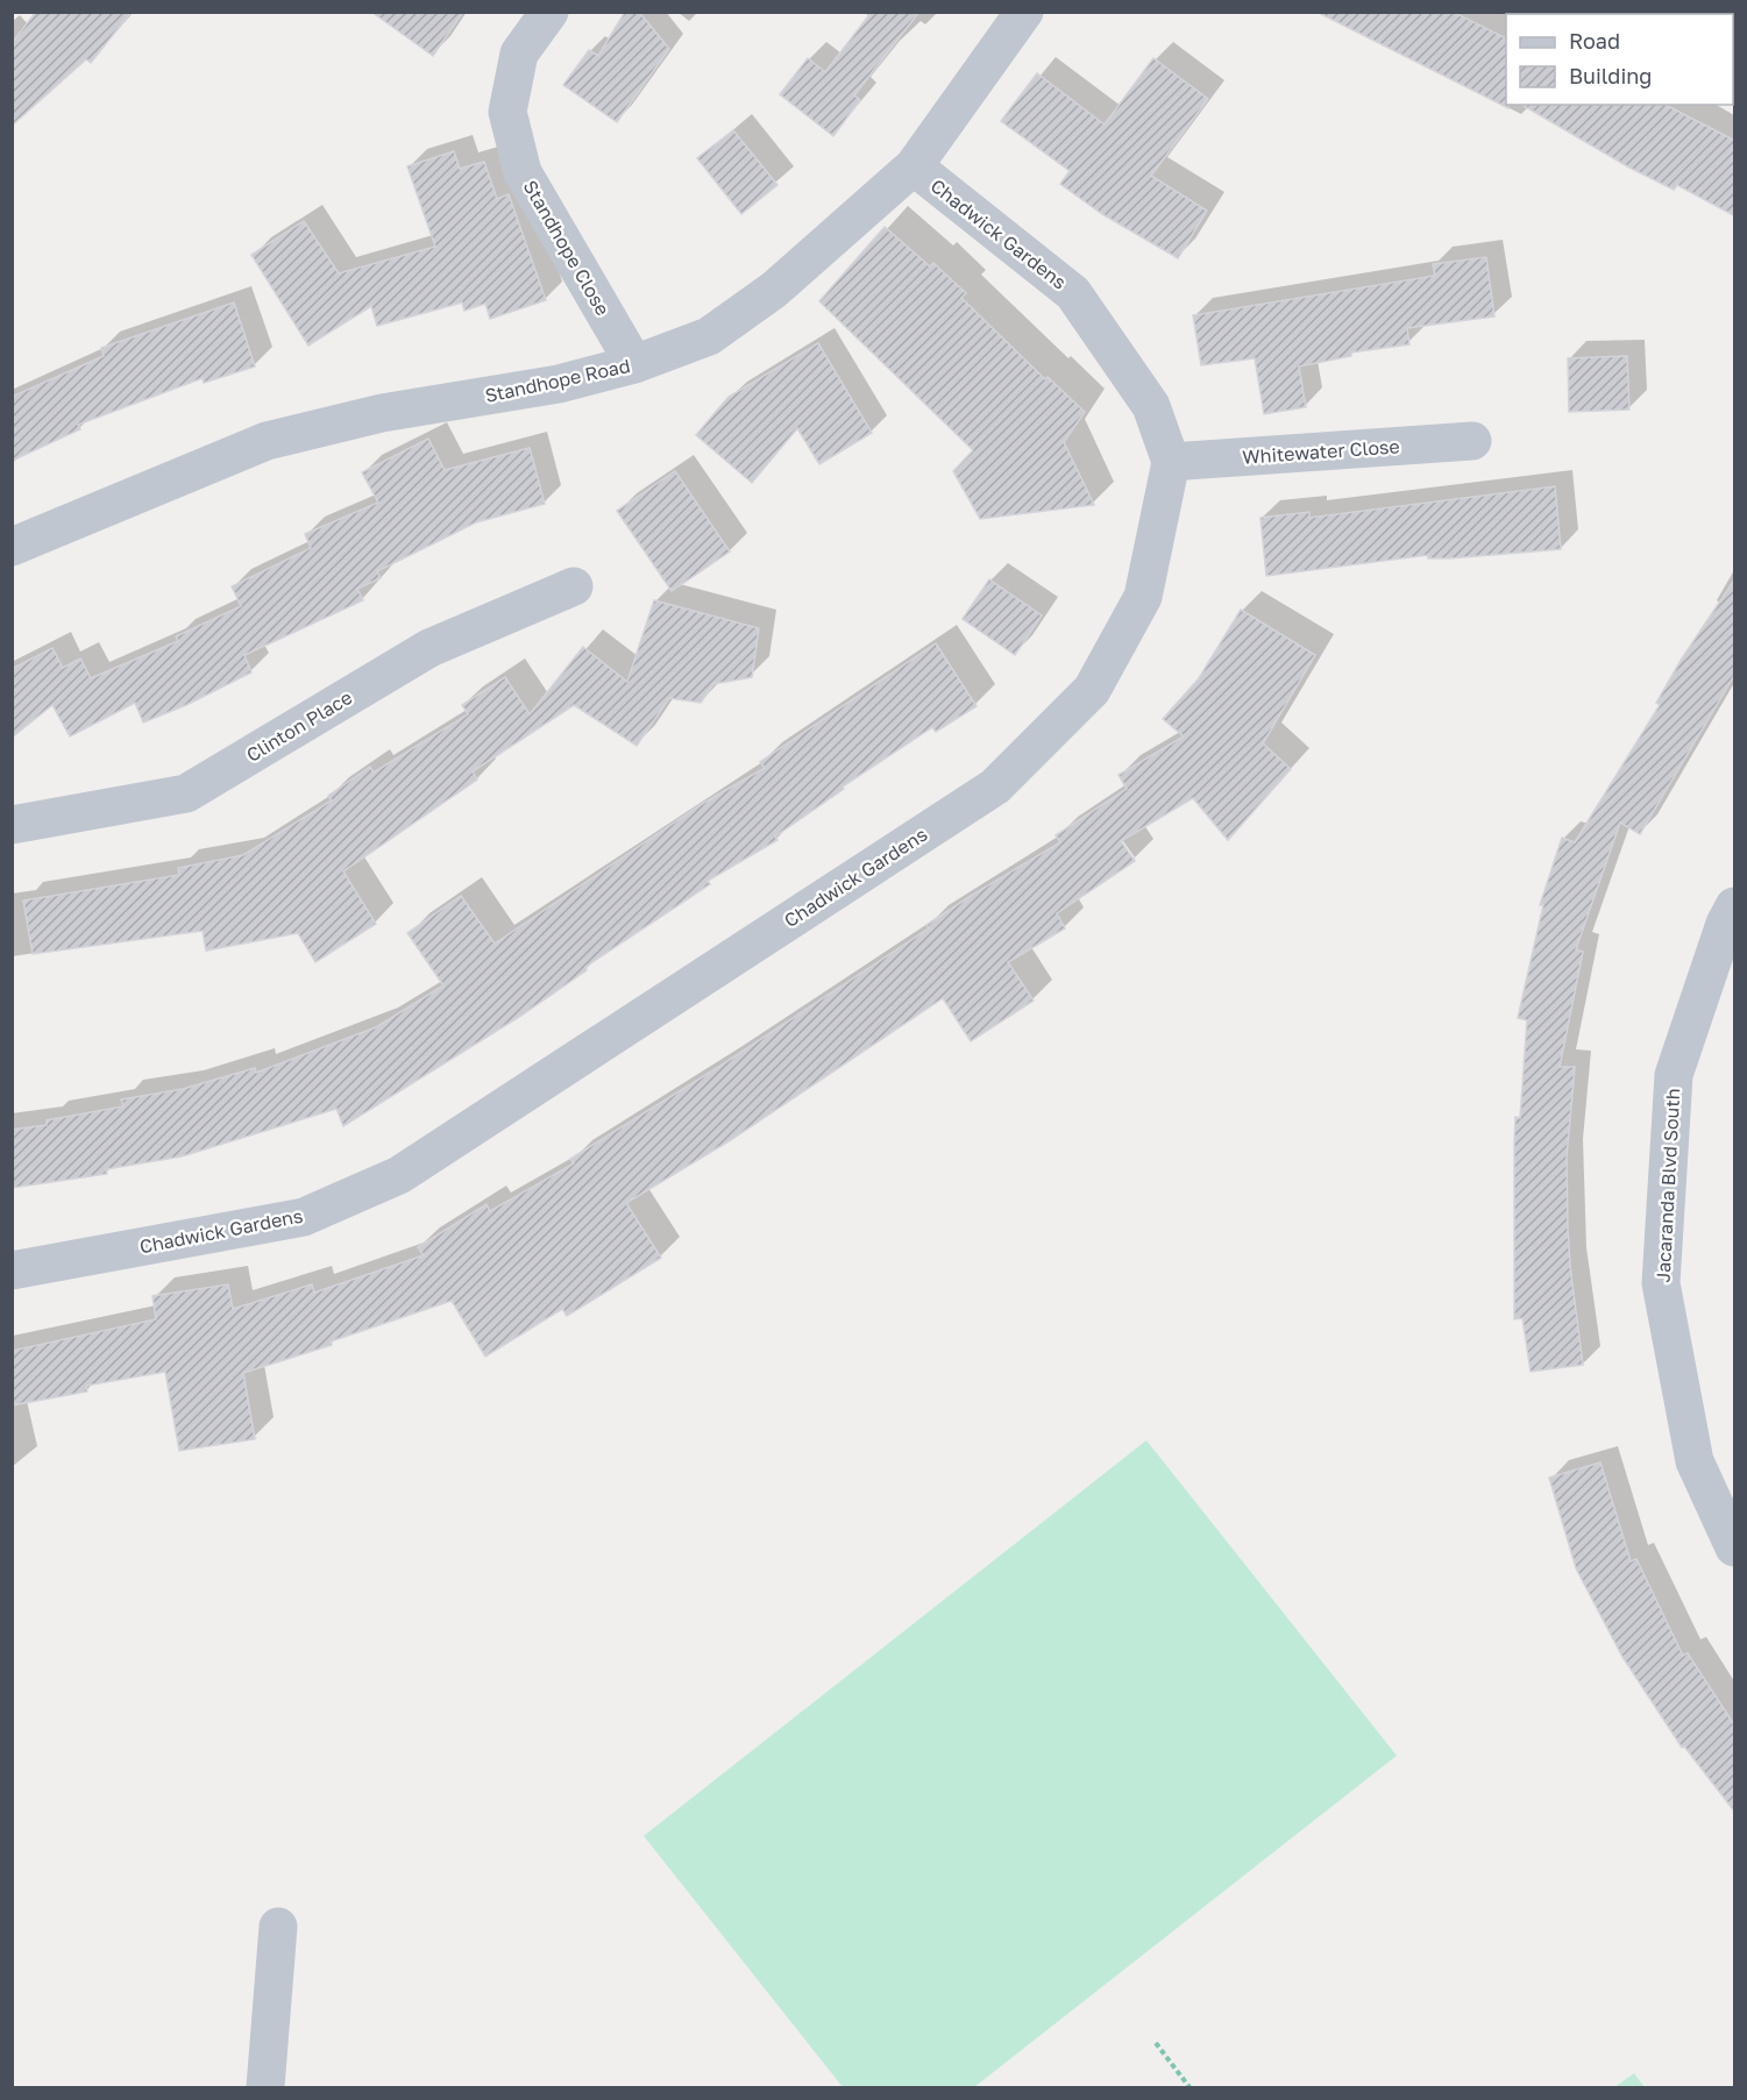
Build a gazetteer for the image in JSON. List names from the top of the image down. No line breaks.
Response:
{"streets":{"street":["Chadwick Gardens","Standhope Close","Standhope Road","Whitewater Close","Clinton Place","Jacaranda Blvd South"]},"crossings":[["Chadwick Gardens","Standhope Road"],["Chadwick Gardens","Whitewater Close"],["Standhope Close","Standhope Road"]],"legend":["Road","Building"]}
